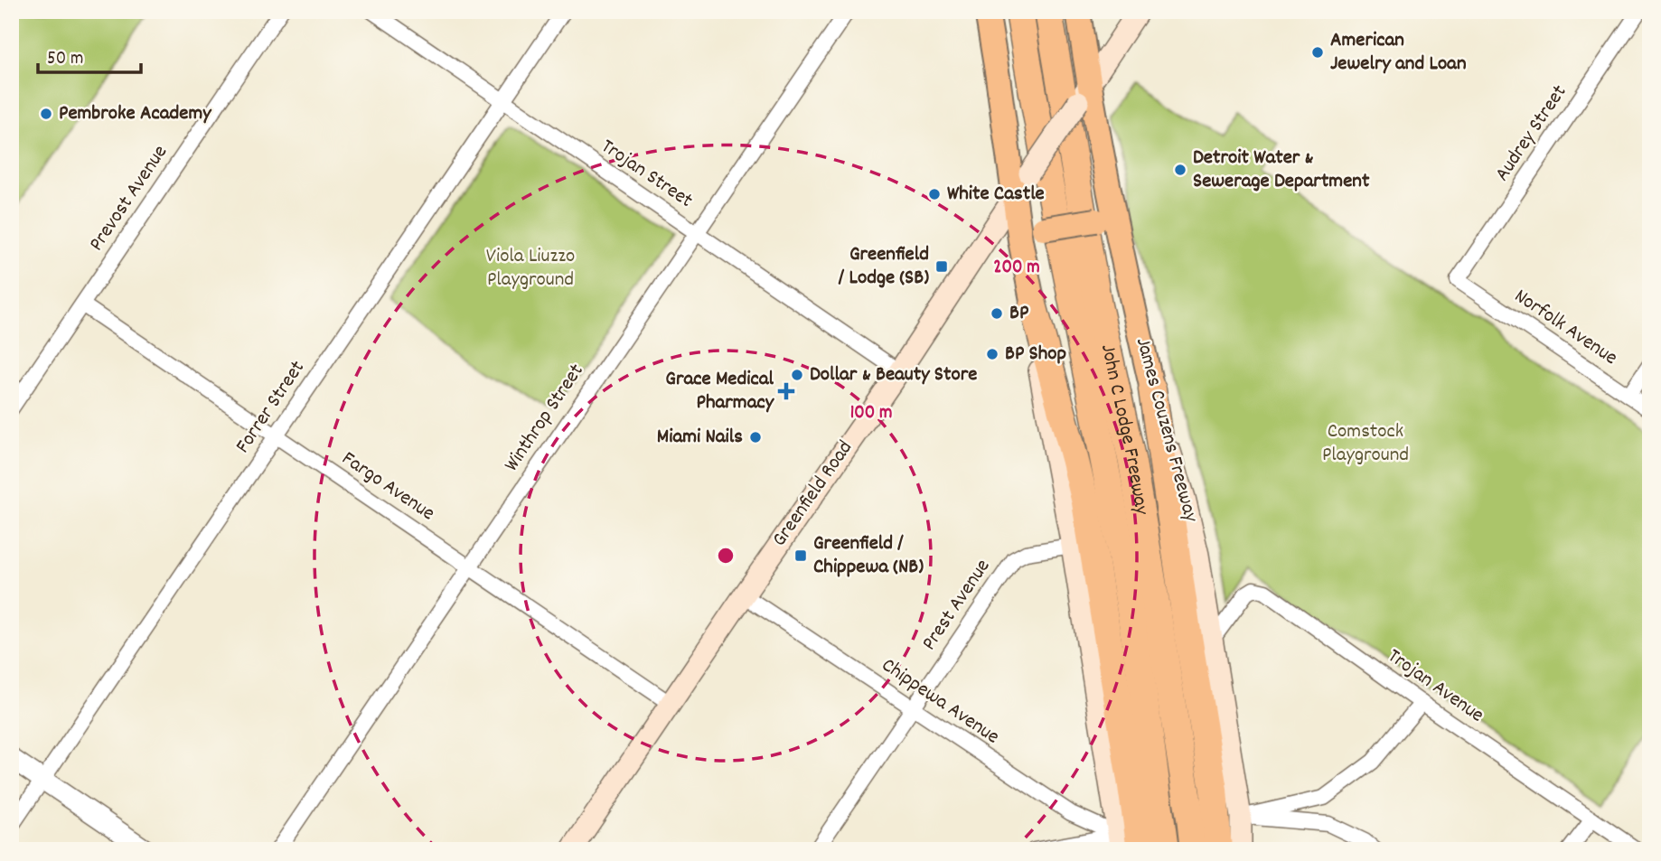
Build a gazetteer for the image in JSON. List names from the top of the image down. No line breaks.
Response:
{"streets":{"highway":["John C Lodge Freeway"],"main road":["James Couzens Freeway","Greenfield Road"],"street":["Audrey Street","Trojan Street","Prevost Avenue","Norfolk Avenue","Forrer Street","Winthrop Street","Fargo Avenue","Prest Avenue","Trojan Avenue","Chippewa Avenue"]},"crossings":[["Audrey Street","Norfolk Avenue"],["Trojan Street","Forrer Street"],["Trojan Street","Winthrop Street"],["Trojan Street","Greenfield Road"],["Prevost Avenue","Fargo Avenue"],["Forrer Street","Fargo Avenue"],["Winthrop Street","Fargo Avenue"],["James Couzens Freeway","Greenfield Road"],["James Couzens Freeway","Trojan Avenue"],["Fargo Avenue","Greenfield Road"],["Greenfield Road","Chippewa Avenue"],["Prest Avenue","Chippewa Avenue"]],"parks":["Viola Liuzzo Playground","Comstock Playground"],"places":{"other":["American Jewelry and Loan","Pembroke Academy","Detroit Water & Sewerage Department","White Castle","BP","BP Shop","Dollar & Beauty Store","Miami Nails"],"transit":["Greenfield / Lodge (SB)","Greenfield / Chippewa (NB)"],"health":["Grace Medical Pharmacy"]},"scale_bar":"50 m","rings":["200 m","100 m"]}
